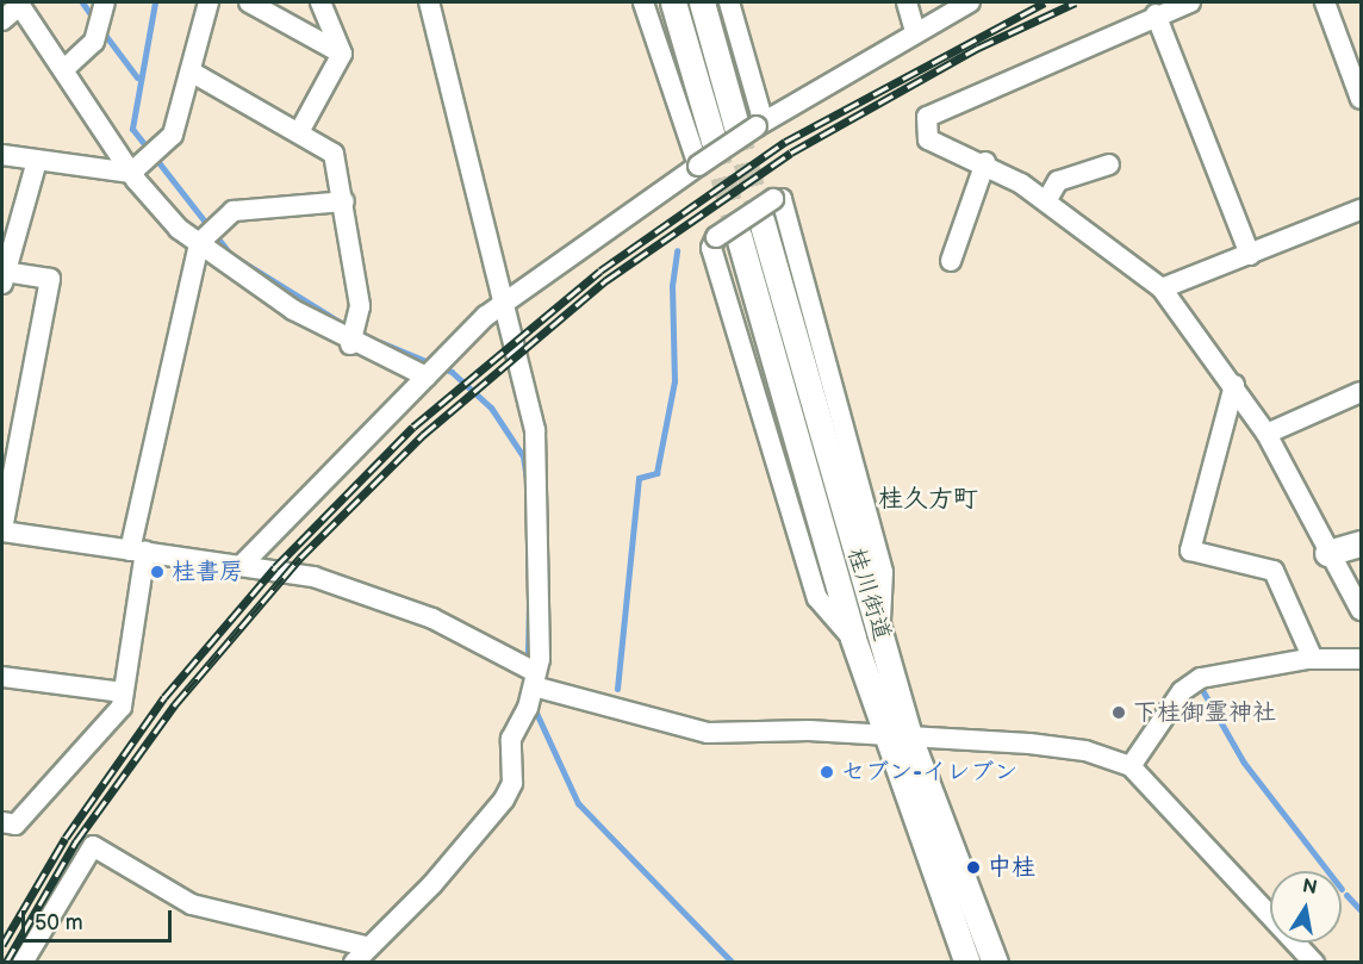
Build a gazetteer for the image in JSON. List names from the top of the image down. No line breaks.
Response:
{"streets":{"street":["桂川街道"]},"districts":["桂久方町"],"places":["桂書房","下桂御霊神社","セブン-イレブン","中桂"],"scale_bar":"50 m","north":"top"}
